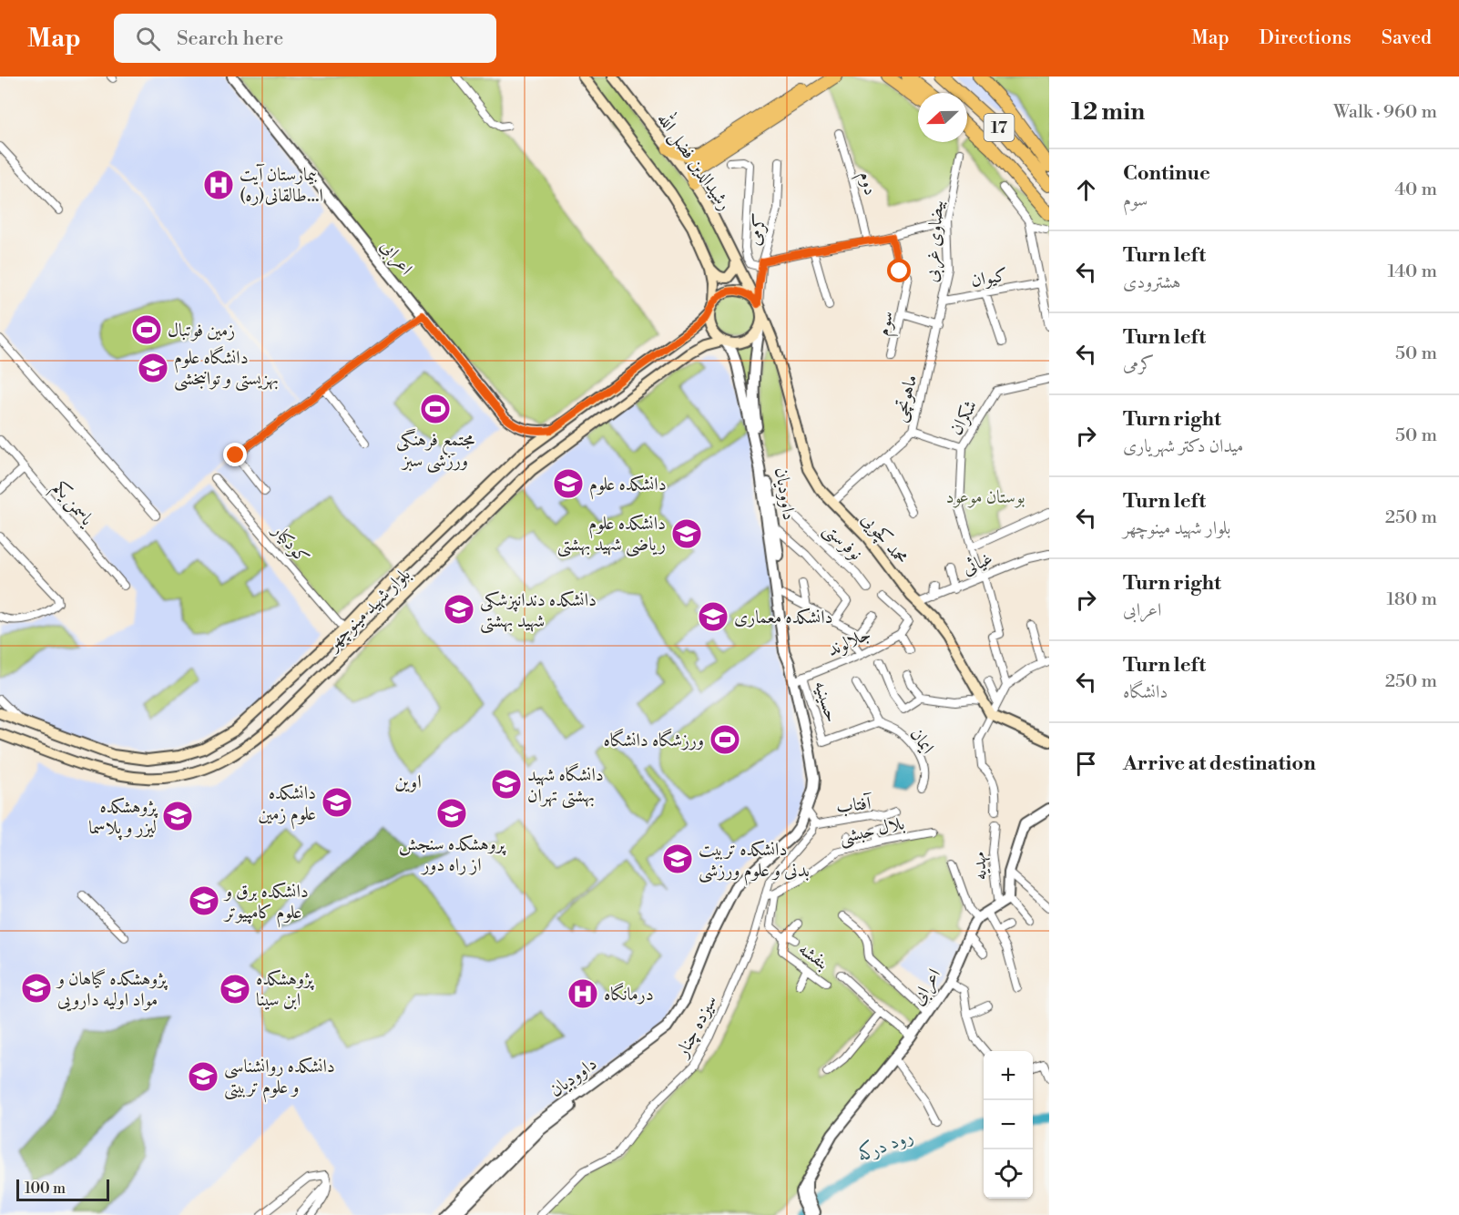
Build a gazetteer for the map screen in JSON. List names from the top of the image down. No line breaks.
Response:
{"streets":{"highway":["17"],"main road":["رشیدالدین فضل الله","محمد کچویی","بلوار شهید مینوچهر"],"street":["دوم","کرمی","بیضاوی غربی","اعرابی","کیوان","سوم","ماهوتچی","شکران","داوودیان","یاسمن یکم","نوفرستی","کودکیار","غیاثی","جلالوند","حسینیه","ایمان","آفتاب","بلال حبشی","مهدیه","بنفشه","سیزده چنار"]},"crossings":[["رشیدالدین فضل الله","کرمی"],["رشیدالدین فضل الله","داوودیان"],["رشیدالدین فضل الله","محمد کچویی"],["رشیدالدین فضل الله","بلوار شهید مینوچهر"],["کرمی","داوودیان"],["کرمی","محمد کچویی"],["کرمی","بلوار شهید مینوچهر"],["بیضاوی غربی","کیوان"],["بیضاوی غربی","ماهوتچی"],["اعرابی","بلوار شهید مینوچهر"],["اعرابی","مهدیه"],["کیوان","ماهوتچی"],["ماهوتچی","محمد کچویی"],["شکران","غیاثی"],["داوودیان","محمد کچویی"],["داوودیان","نوفرستی"],["داوودیان","بلوار شهید مینوچهر"],["داوودیان","جلالوند"],["محمد کچویی","غیاثی"],["محمد کچویی","بلوار شهید مینوچهر"],["کودکیار","بلوار شهید مینوچهر"],["جلالوند","حسینیه"],["حسینیه","ایمان"],["آفتاب","سیزده چنار"],["بلال حبشی","بنفشه"],["بلال حبشی","سیزده چنار"]],"districts":["اوین"],"water":["رود درکه"],"parks":["بوستان موعود"],"places":{"hospital":["بیمارستان آیت ا...طالقانی(ره)","درمانگاه"],"sports":["زمین فوتبال","مجتمع فرهنگی ورزشی سبز","ورزشگاه دانشگاه"],"school or university":["دانشگاه علوم بهزیستی و توانبخشی","دانشکده علوم","دانشکده علوم ریاضی شهید بهشتی","دانشکده دندانپزشکی شهید بهشتی","دانشکده معماری","دانشگاه شهید بهشتی تهران","دانشکده علوم زمین","پروهشکده سنجش از راه دور","پژوهشکده لیزر و پلاسما","دانشکده تربیت بدنی و علوم ورزشی","دانشکده برق و علوم کامپیوتر","پژوهشکده گیاهان و مواد اولیه دارویی","پژوهشکده ابن سینا","دانشکده روانشناسی و علوم تربیتی"]},"scale_bar":"100 m","north":"left","page":{"header":"Map","search":"Search here","nav":["Map","Directions","Saved"],"heading":["12 min","Walk · 960 m"],"list":[["Continue","سوم","40 m"],["Turn left","هشترودی","140 m"],["Turn left","کرمی","50 m"],["Turn right","میدان دکتر شهریاری","50 m"],["Turn left","بلوار شهید مینوچهر","250 m"],["Turn right","اعرابی","180 m"],["Turn left","دانشگاه","250 m"],"Arrive at destination"],"map_buttons":["+","−"],"scale":"100 m"}}
